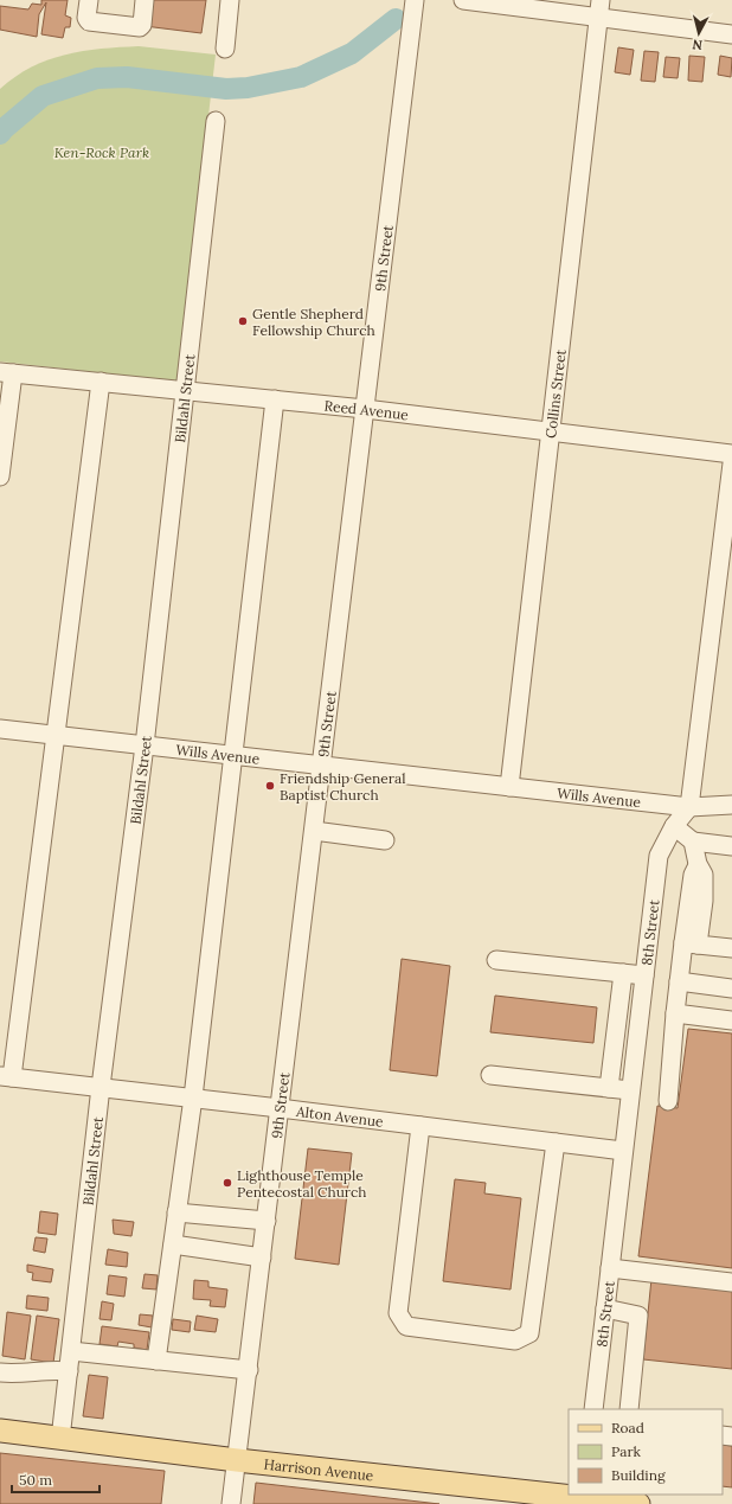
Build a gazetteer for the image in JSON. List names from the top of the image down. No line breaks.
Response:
{"streets":{"main road":["Harrison Avenue"],"street":["9th Street","Collins Street","Bildahl Street","Reed Avenue","Wills Avenue","8th Street","Alton Avenue"]},"crossings":[["9th Street","Reed Avenue"],["9th Street","Wills Avenue"],["9th Street","Alton Avenue"],["9th Street","Harrison Avenue"],["Collins Street","Reed Avenue"],["Collins Street","Wills Avenue"],["Bildahl Street","Reed Avenue"],["Bildahl Street","Wills Avenue"],["Bildahl Street","Alton Avenue"],["Bildahl Street","Harrison Avenue"],["Wills Avenue","8th Street"],["8th Street","Alton Avenue"]],"parks":["Ken-Rock Park"],"places":["Gentle Shepherd Fellowship Church","Friendship General Baptist Church","Lighthouse Temple Pentecostal Church"],"legend":["Road","Park","Building"],"scale_bar":"50 m","north":"bottom"}
